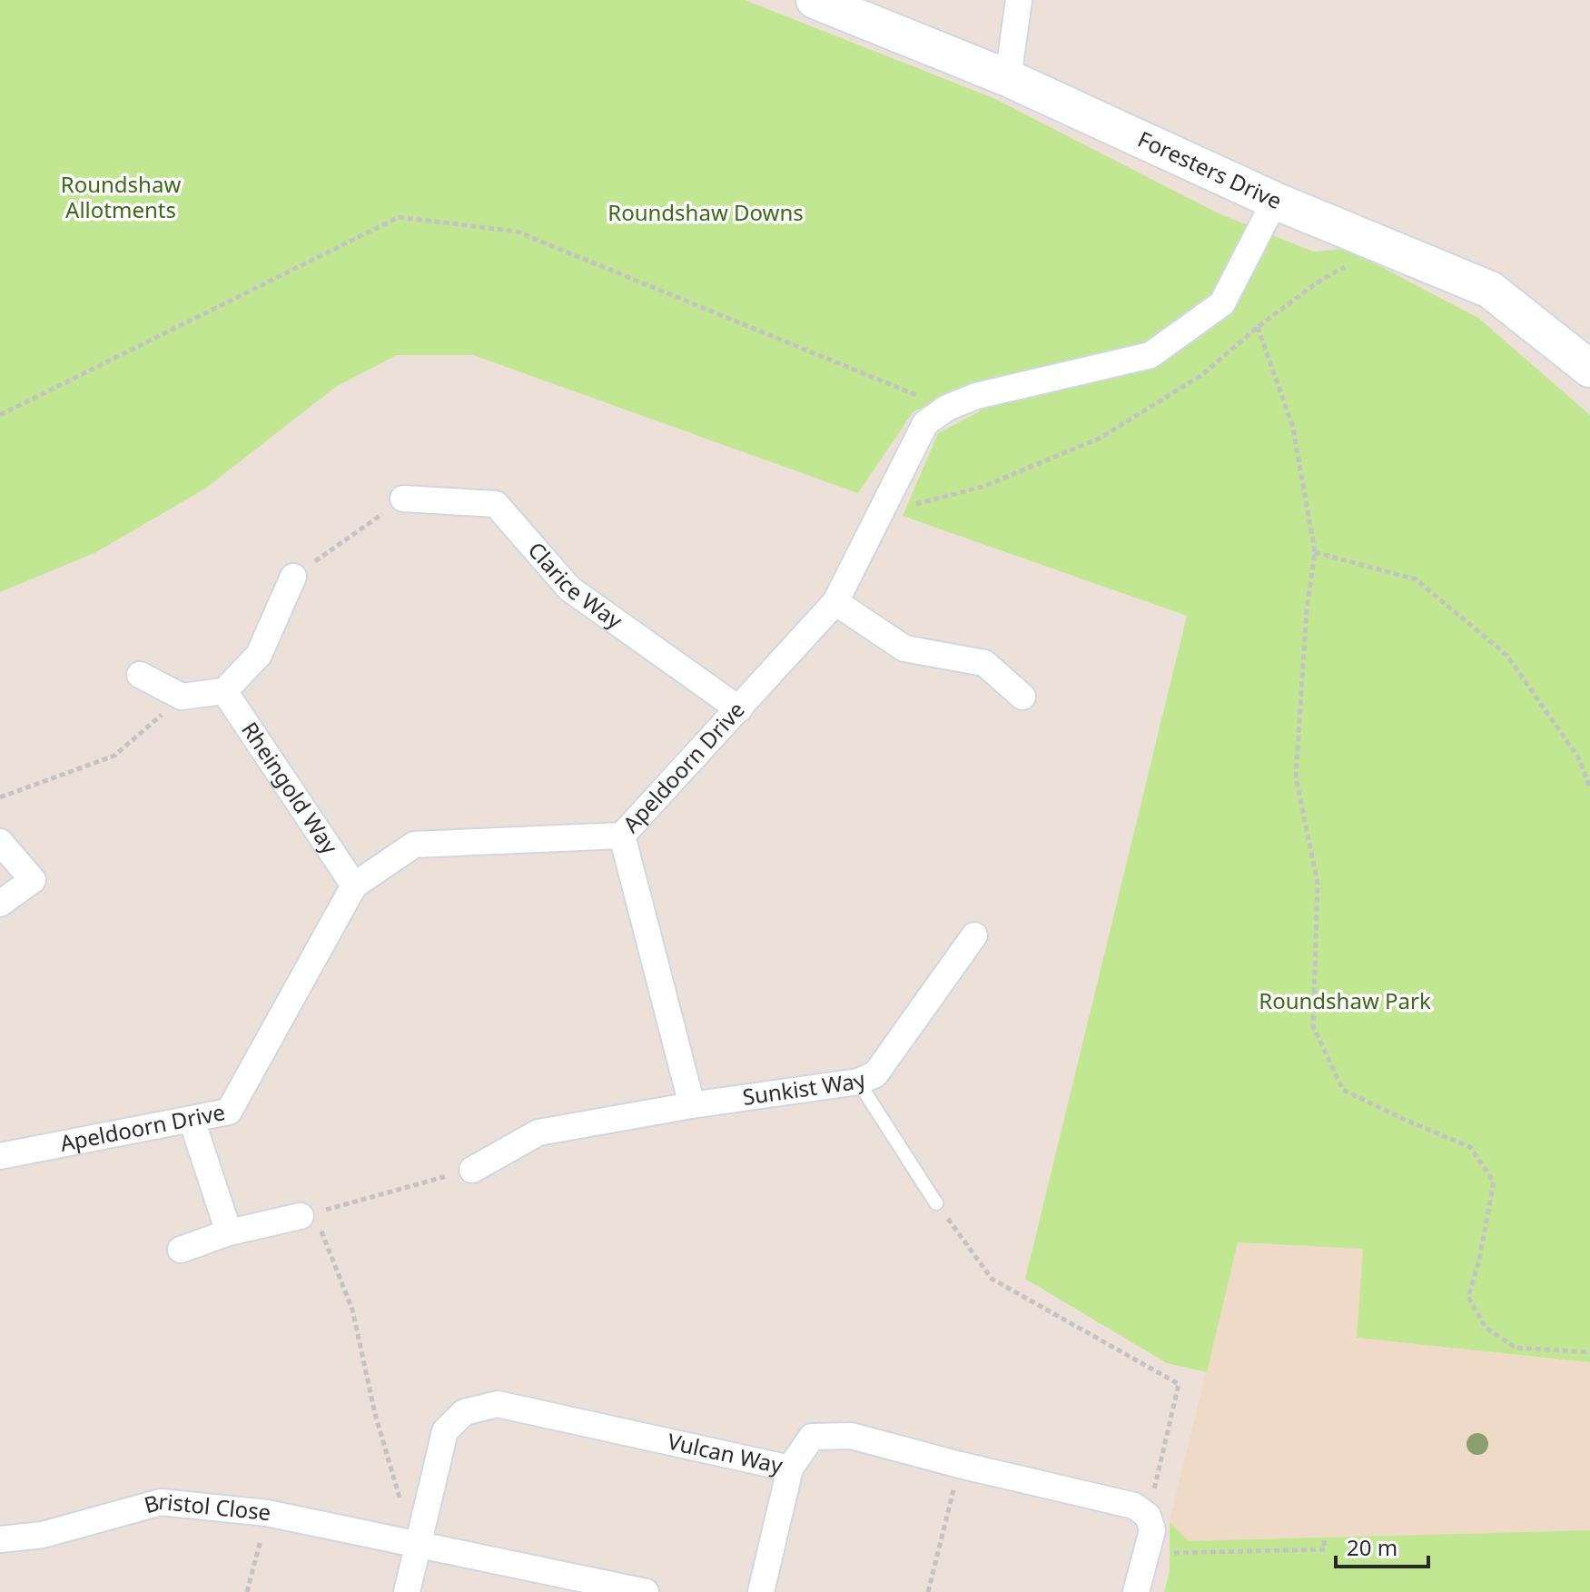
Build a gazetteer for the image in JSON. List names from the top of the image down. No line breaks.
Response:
{"streets":{"main road":["Foresters Drive"],"street":["Clarice Way","Apeldoorn Drive","Rheingold Way","Sunkist Way","Vulcan Way","Bristol Close"]},"crossings":[["Foresters Drive","Apeldoorn Drive"],["Clarice Way","Apeldoorn Drive"],["Apeldoorn Drive","Rheingold Way"],["Vulcan Way","Bristol Close"]],"parks":["Roundshaw Allotments","Roundshaw Downs","Roundshaw Park"],"scale_bar":"20 m"}
